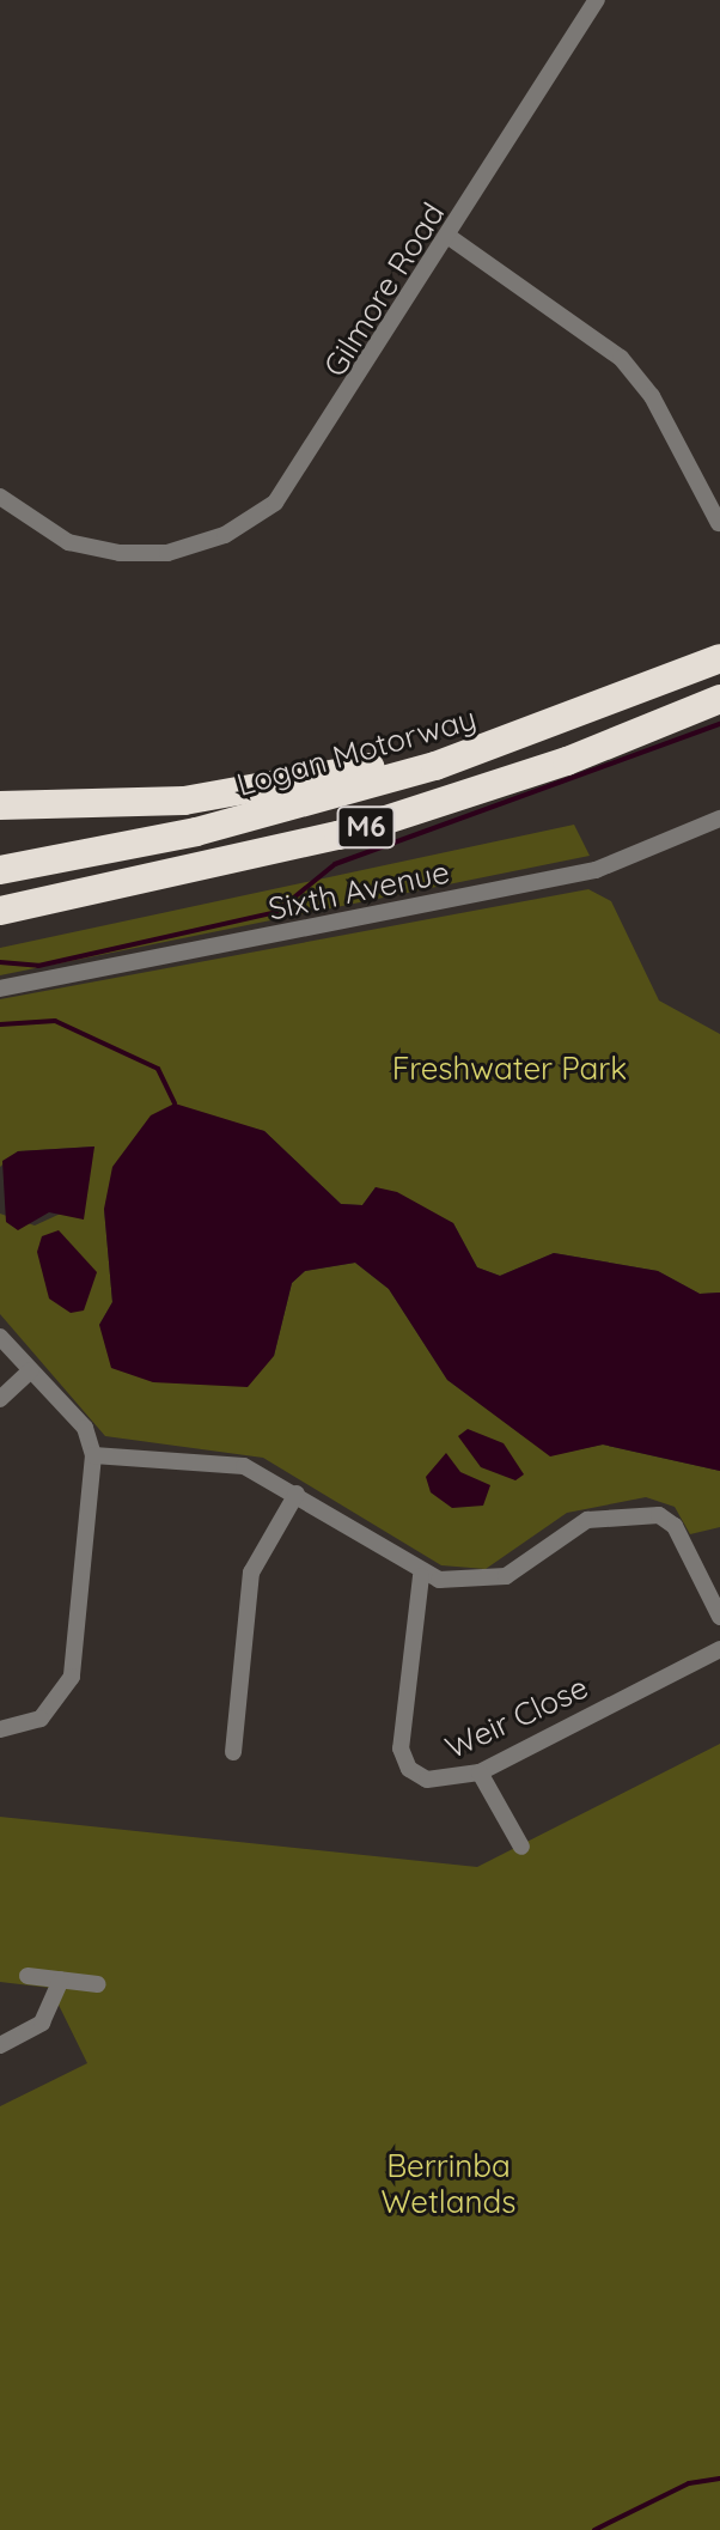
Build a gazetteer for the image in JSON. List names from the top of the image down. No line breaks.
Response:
{"streets":{"highway":["Logan Motorway","M6"],"street":["Gilmore Road","Sixth Avenue","Weir Close"]},"parks":["Freshwater Park","Berrinba Wetlands"]}
